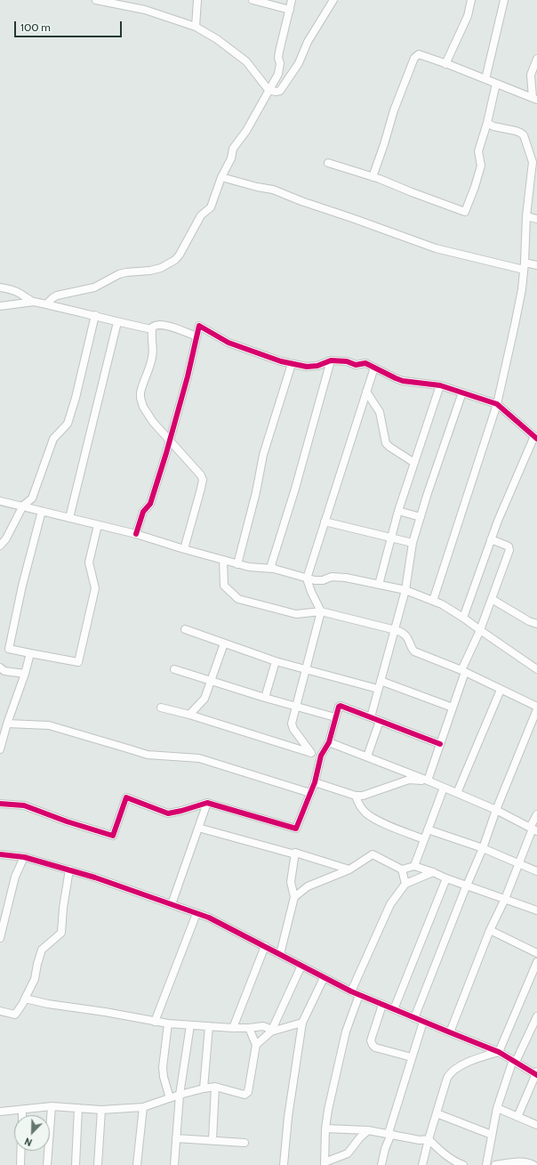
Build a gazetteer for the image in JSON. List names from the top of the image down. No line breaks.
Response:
{"scale_bar":"100 m","north":"bottom left"}
